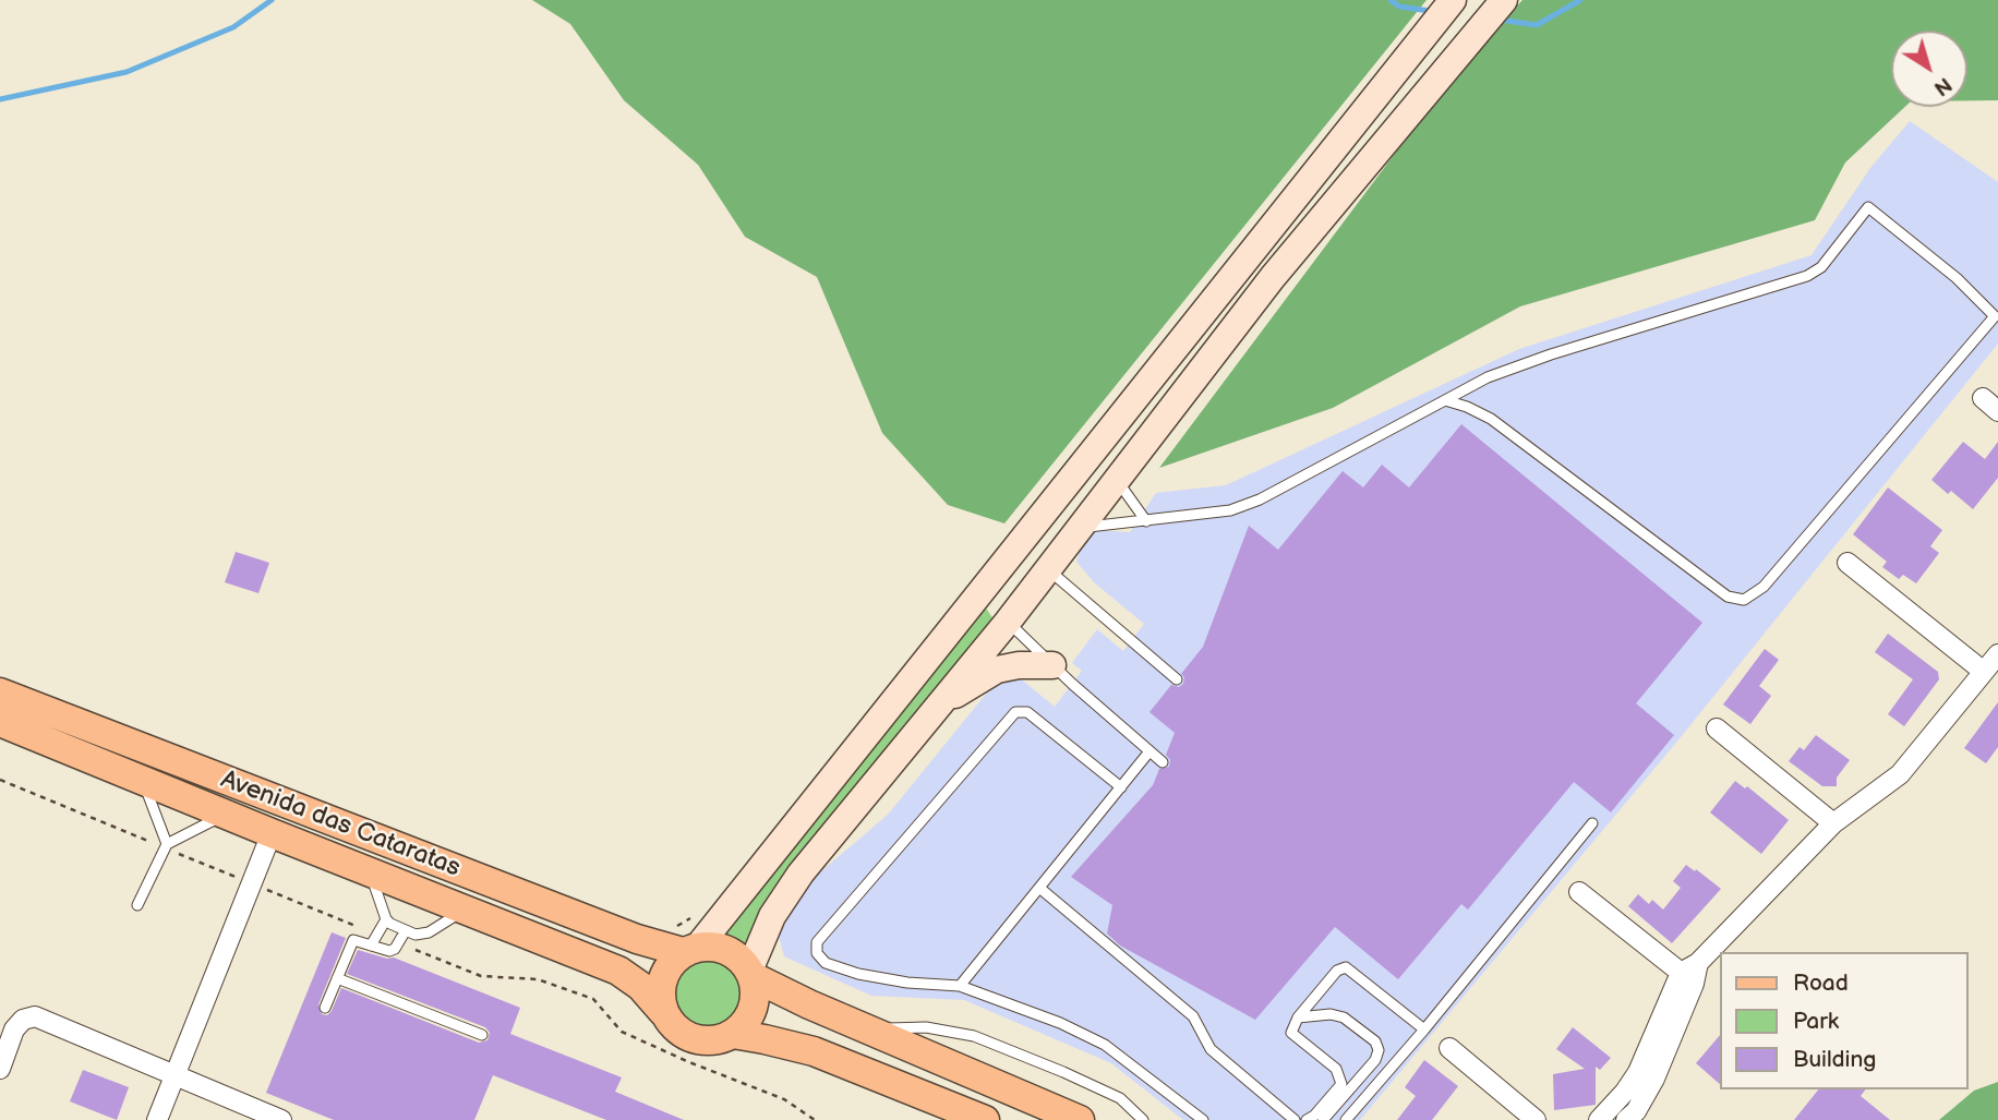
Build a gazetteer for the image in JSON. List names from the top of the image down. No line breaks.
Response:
{"streets":{"main road":["Avenida das Cataratas"]},"legend":["Road","Park","Building"],"north":"bottom right"}
